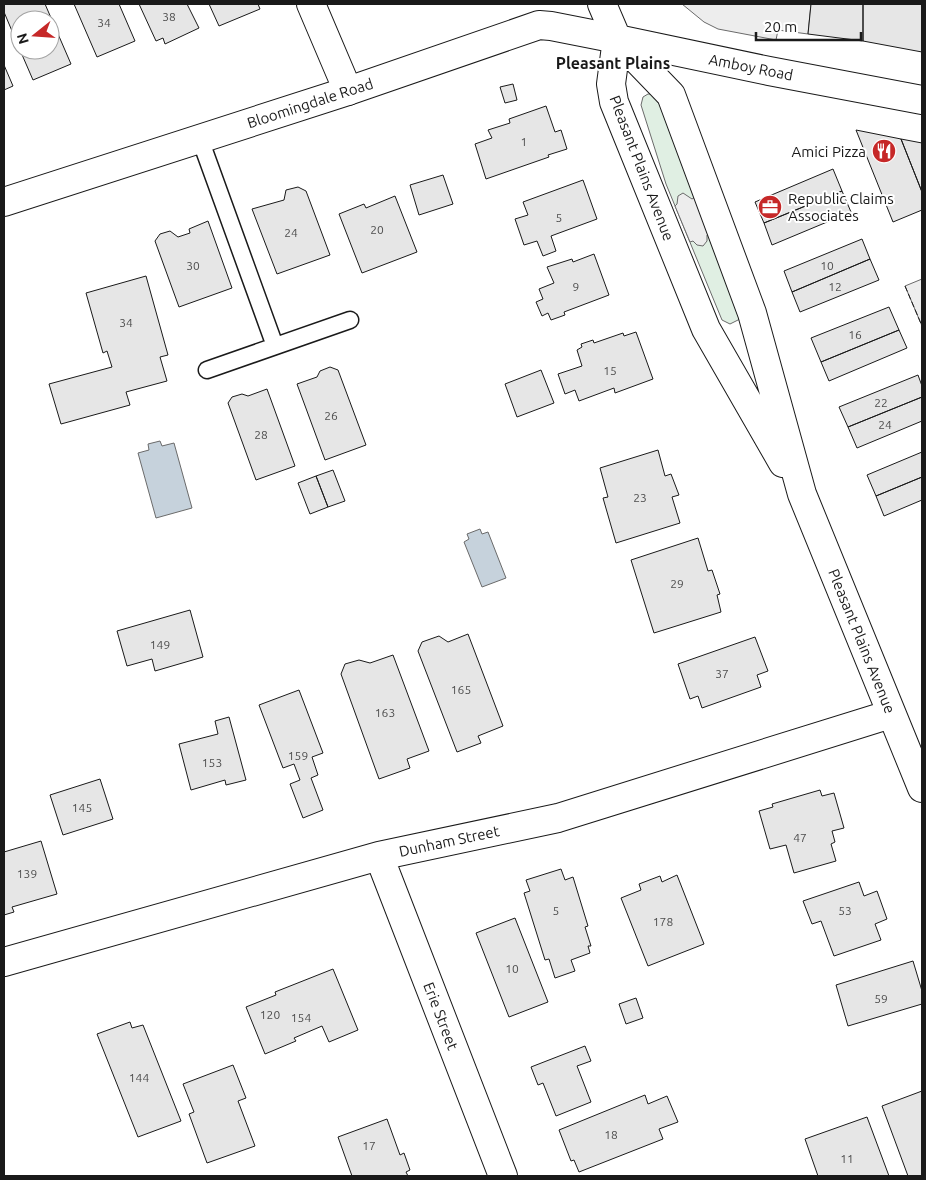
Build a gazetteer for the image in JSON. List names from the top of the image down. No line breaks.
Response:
{"streets":{"street":["Amboy Road","Bloomingdale Road","Pleasant Plains Avenue","Dunham Street","Erie Street"]},"crossings":[["Amboy Road","Bloomingdale Road"],["Amboy Road","Pleasant Plains Avenue"],["Bloomingdale Road","Pleasant Plains Avenue"],["Pleasant Plains Avenue","Dunham Street"],["Dunham Street","Erie Street"]],"districts":["Pleasant Plains"],"places":{"restaurant":["Amici Pizza"],"office":["Republic Claims Associates"]},"house_numbers":["38","34","1","5","20","24","30","10","9","12","34","16","15","22","26","24","28","23","29","149","37","165","163","159","153","145","47","139","5","53","178","10","59","120","154","144","18","17","11"],"scale_bar":"20 m","north":"left"}
